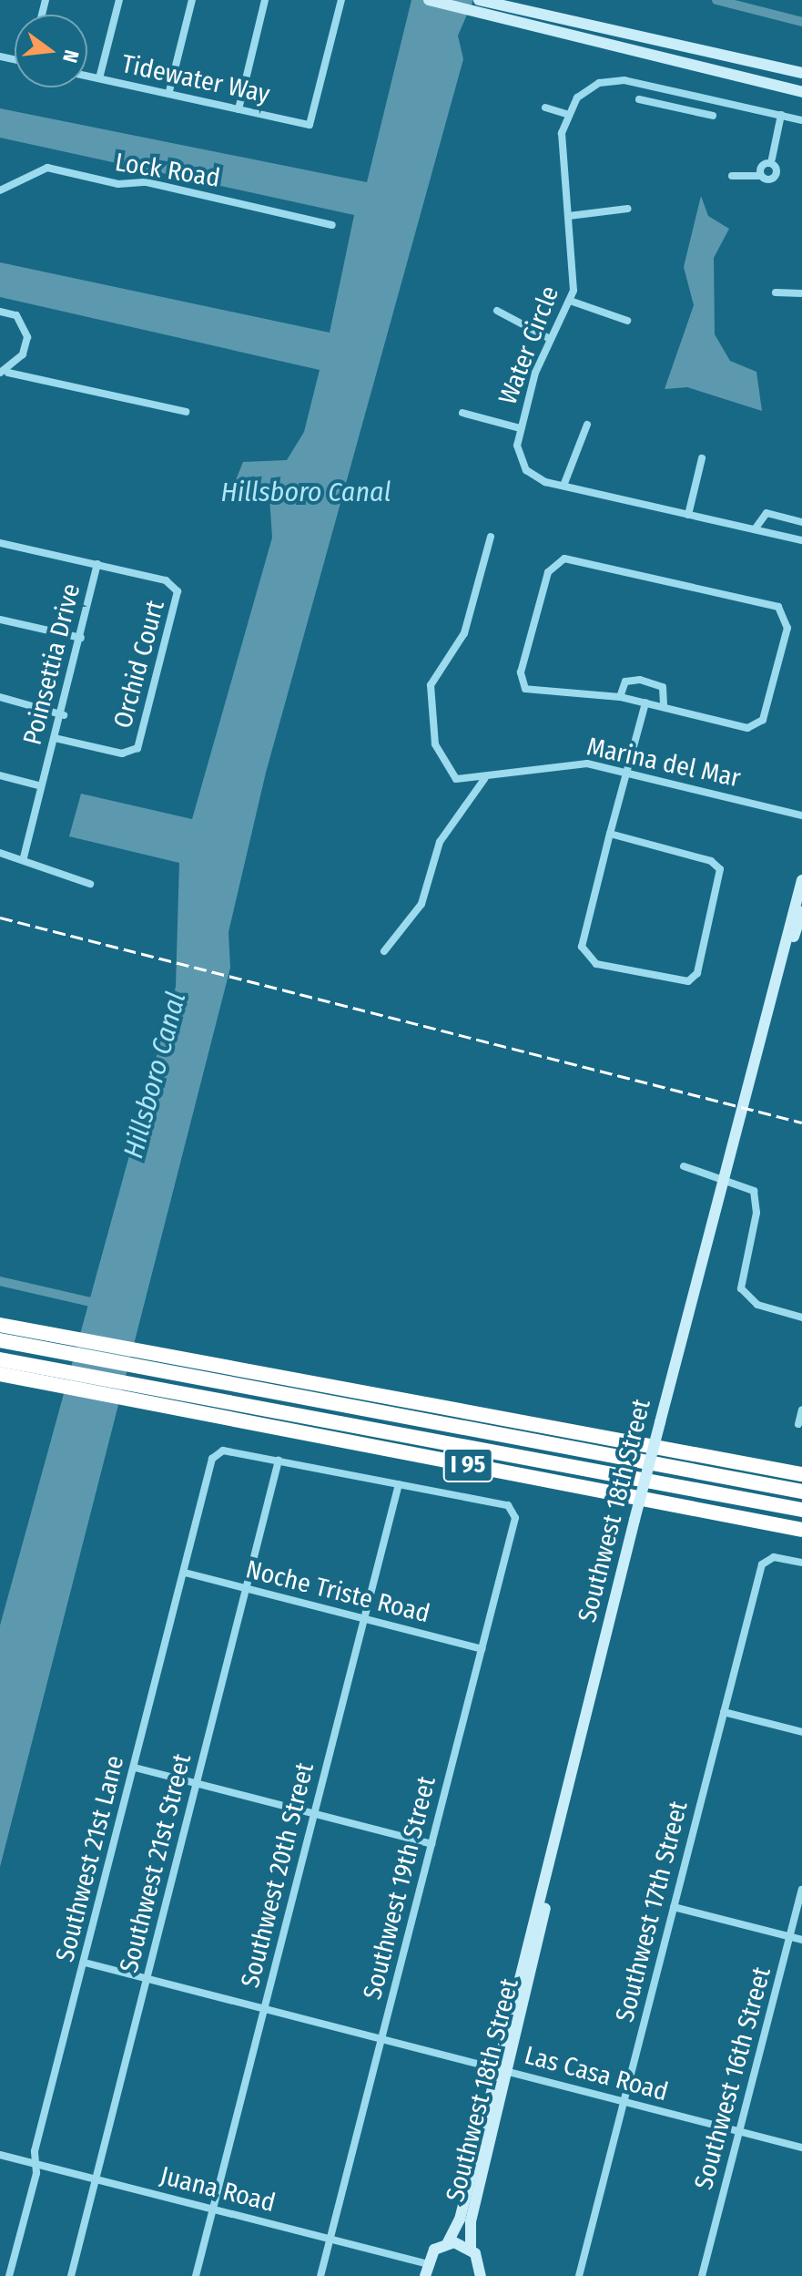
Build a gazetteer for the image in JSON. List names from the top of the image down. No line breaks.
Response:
{"streets":{"highway":["I 95"],"main road":["Southwest 18th Street"],"street":["Tidewater Way","Lock Road","Water Circle","Poinsettia Drive","Orchid Court","Marina del Mar","Noche Triste Road","Southwest 21st Lane","Southwest 21st Street","Southwest 20th Street","Southwest 19th Street","Southwest 17th Street","Las Casa Road","Southwest 16th Street","Juana Road"]},"crossings":[["Poinsettia Drive","Orchid Court"],["Southwest 18th Street","Las Casa Road"],["Noche Triste Road","Southwest 21st Lane"],["Noche Triste Road","Southwest 21st Street"],["Noche Triste Road","Southwest 20th Street"],["Noche Triste Road","Southwest 19th Street"],["Southwest 21st Lane","Southwest 21st Street"],["Southwest 21st Lane","Las Casa Road"],["Southwest 21st Lane","Juana Road"],["Southwest 21st Street","Las Casa Road"],["Southwest 21st Street","Juana Road"],["Southwest 20th Street","Southwest 19th Street"],["Southwest 20th Street","Las Casa Road"],["Southwest 20th Street","Juana Road"],["Southwest 19th Street","Las Casa Road"],["Southwest 19th Street","Juana Road"],["Southwest 17th Street","Las Casa Road"],["Las Casa Road","Southwest 16th Street"]],"water":["Hillsboro Canal"],"north":"right"}
